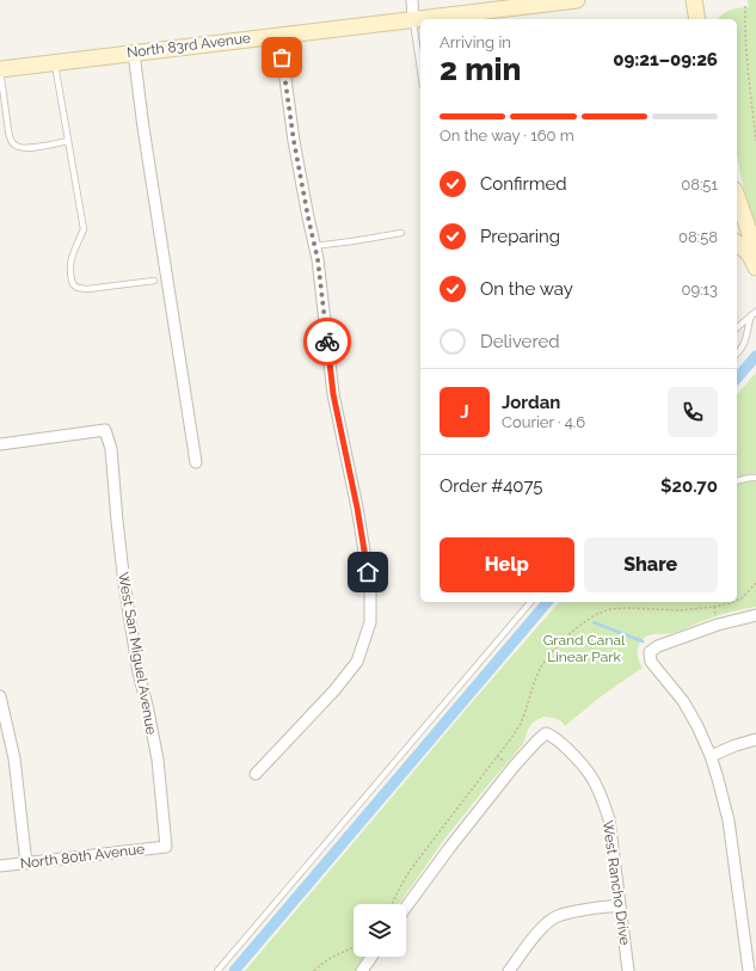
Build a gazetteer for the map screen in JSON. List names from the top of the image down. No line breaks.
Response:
{"streets":{"main road":["North 83rd Avenue"],"street":["West San Miguel Avenue","North 80th Avenue","West Rancho Drive"]},"crossings":[["West San Miguel Avenue","North 80th Avenue"]],"parks":["Grand Canal Linear Park"],"page":{"heading":["2 min","Arriving in","09:21–09:26"],"panel":["Jordan","Courier · 4.6","Order #4075","$20.70"],"bar":"On the way · 160 m","list":[["Confirmed","08:51"],["Preparing","08:58"],["On the way","09:13"],"Delivered"],"round":"J","buttons":["Help","Share"]}}
